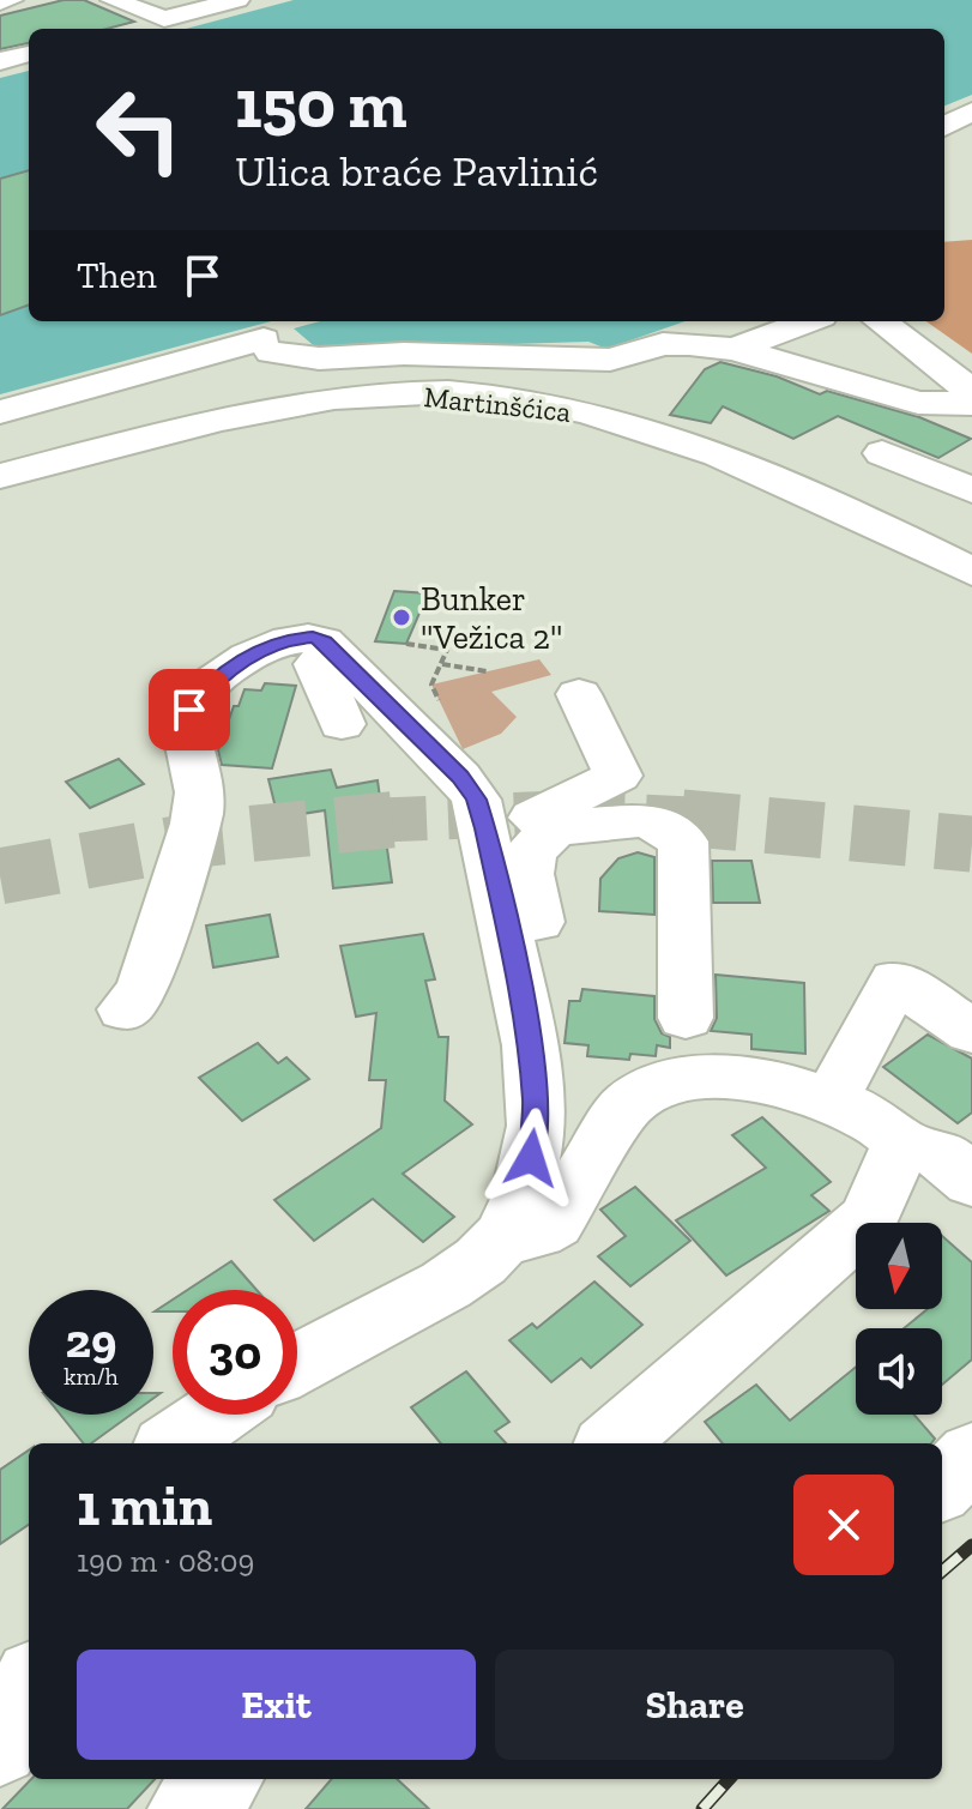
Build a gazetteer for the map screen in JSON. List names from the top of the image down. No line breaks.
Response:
{"streets":{"street":["Martinšćica"]},"places":["Bunker \"Vežica 2\""],"north":"bottom","page":{"turn":["150 m","Ulica braće Pavlinić"],"then":"Then","speed":"29 km/h","limit":"30","heading":["1 min","190 m · 08:09"],"buttons":["Exit","Share"]}}
